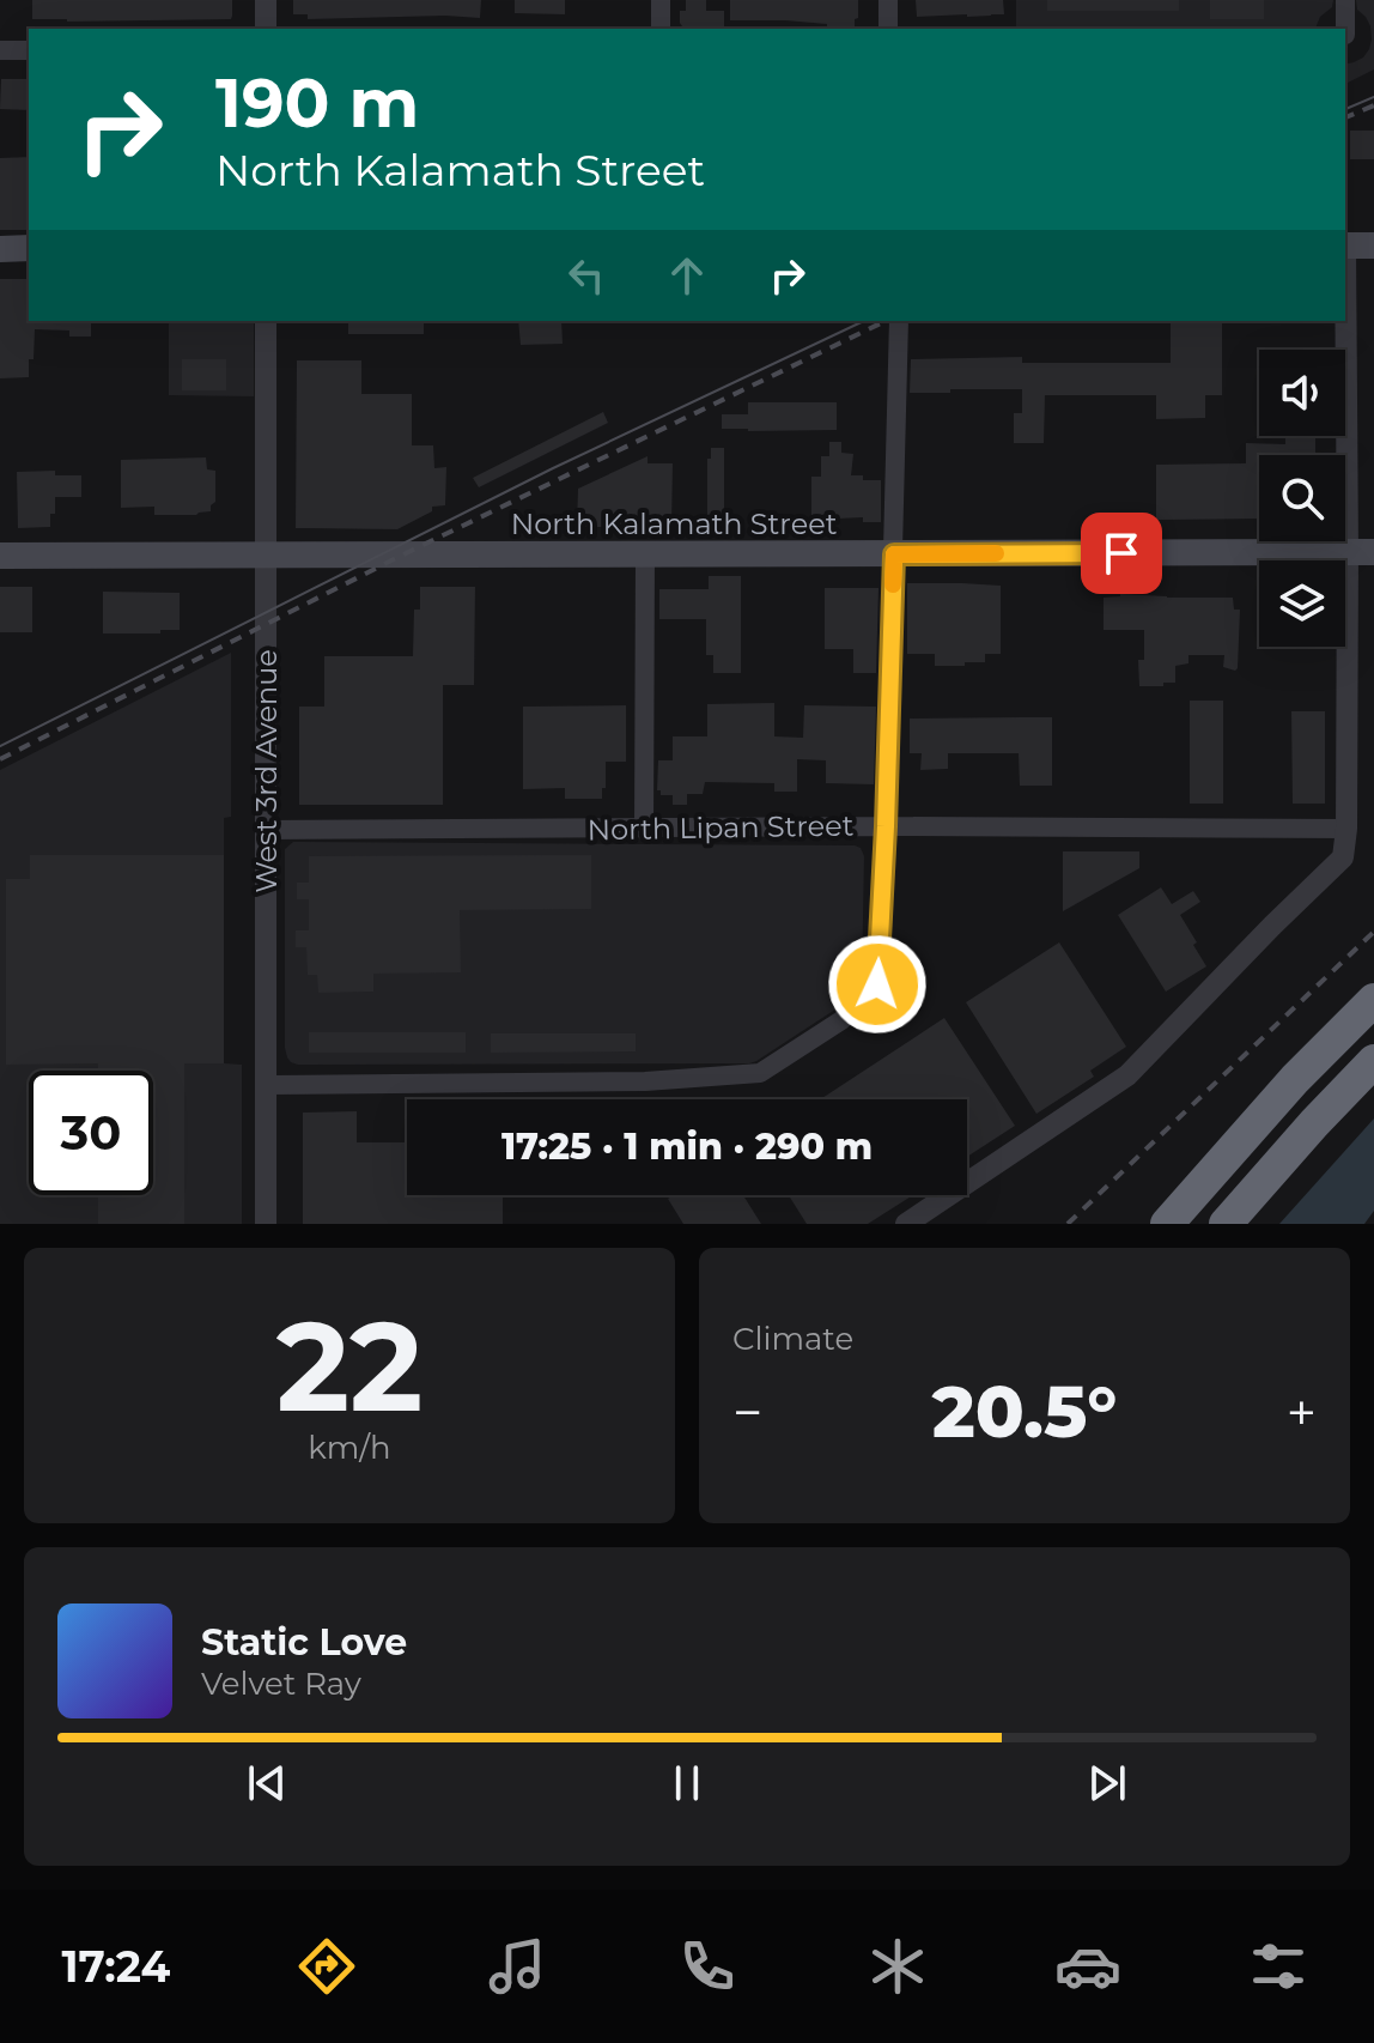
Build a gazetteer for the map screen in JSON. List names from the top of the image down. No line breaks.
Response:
{"streets":{"main road":["North Kalamath Street"],"street":["West 3rd Avenue","North Lipan Street"]},"crossings":[["North Kalamath Street","West 3rd Avenue"],["West 3rd Avenue","North Lipan Street"]],"page":{"turn":["190 m","North Kalamath Street"],"limit":"30","trip":"17:25 · 1 min · 290 m","tile":[["22","km/h"],"Climate"],"heat":["−","20.5°","+"],"song":["Static Love","Velvet Ray"],"tabs":"17:24"}}
